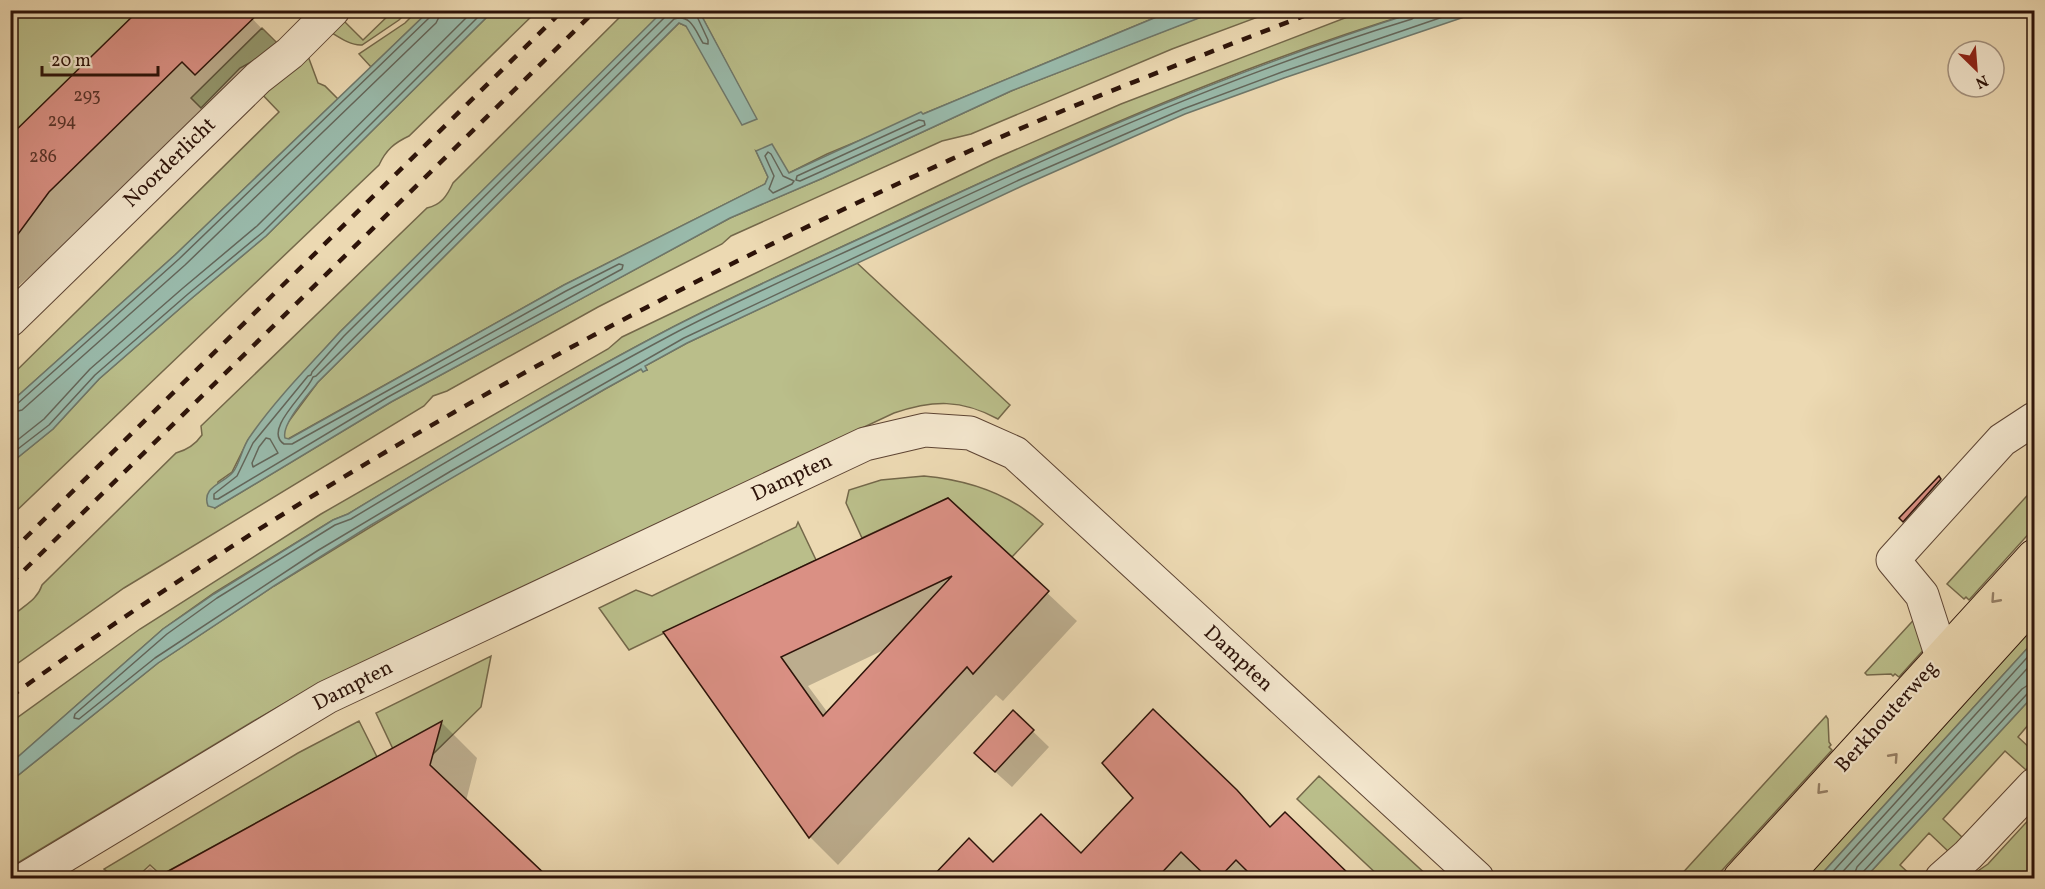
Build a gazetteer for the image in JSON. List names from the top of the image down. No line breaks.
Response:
{"streets":{"main road":["Berkhouterweg"],"street":["Noorderlicht","Dampten"]},"house_numbers":["293","294","286"],"scale_bar":"20 m","north":"bottom right"}
